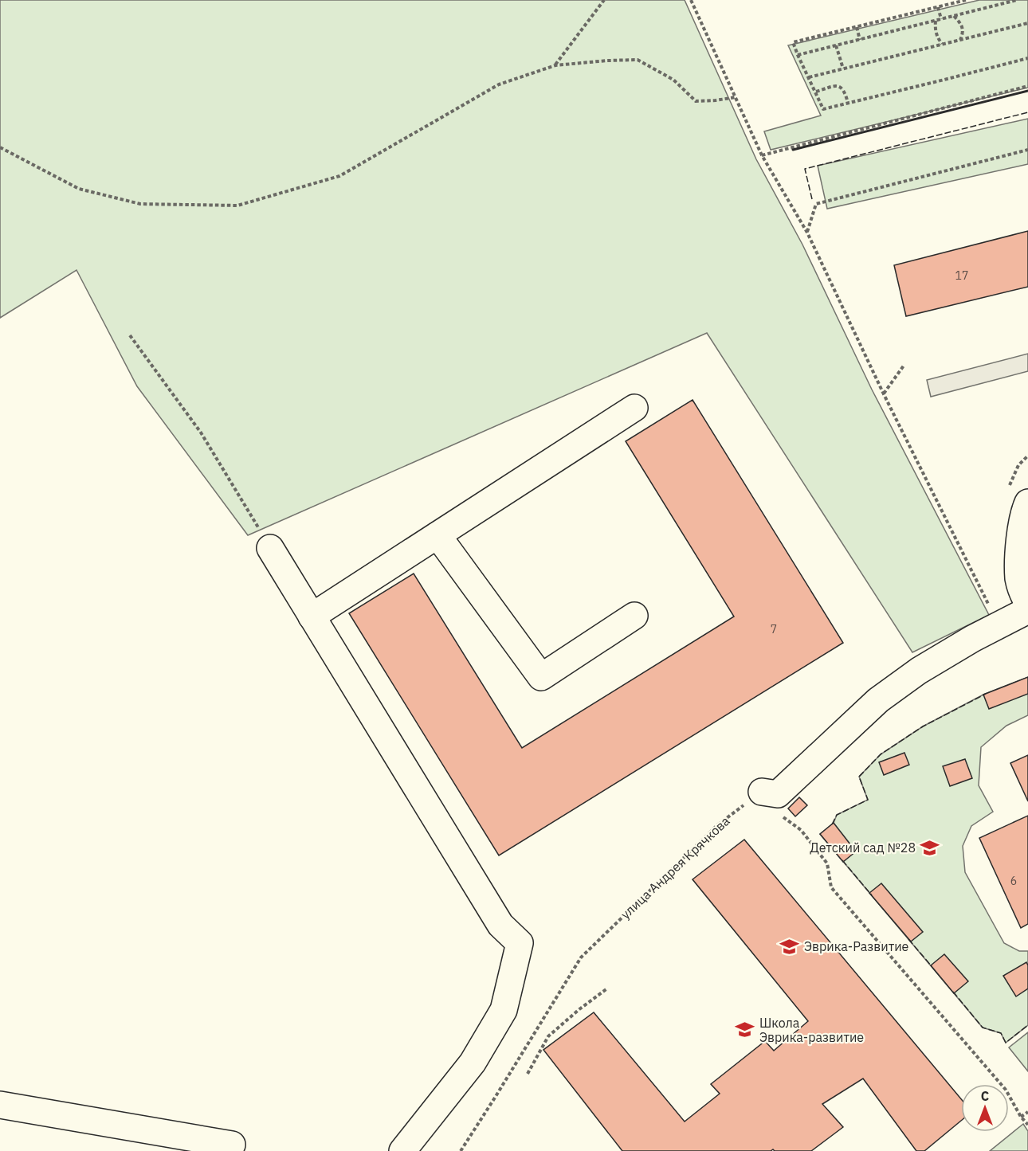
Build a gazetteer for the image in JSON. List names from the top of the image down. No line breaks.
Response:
{"streets":{"path":["улица Андрея Крячкова"]},"places":{"school or university":["Детский сад №28","Эврика-Развитие","Школа Эврика-развитие"]},"house_numbers":["17","7","6"],"north":"top"}
